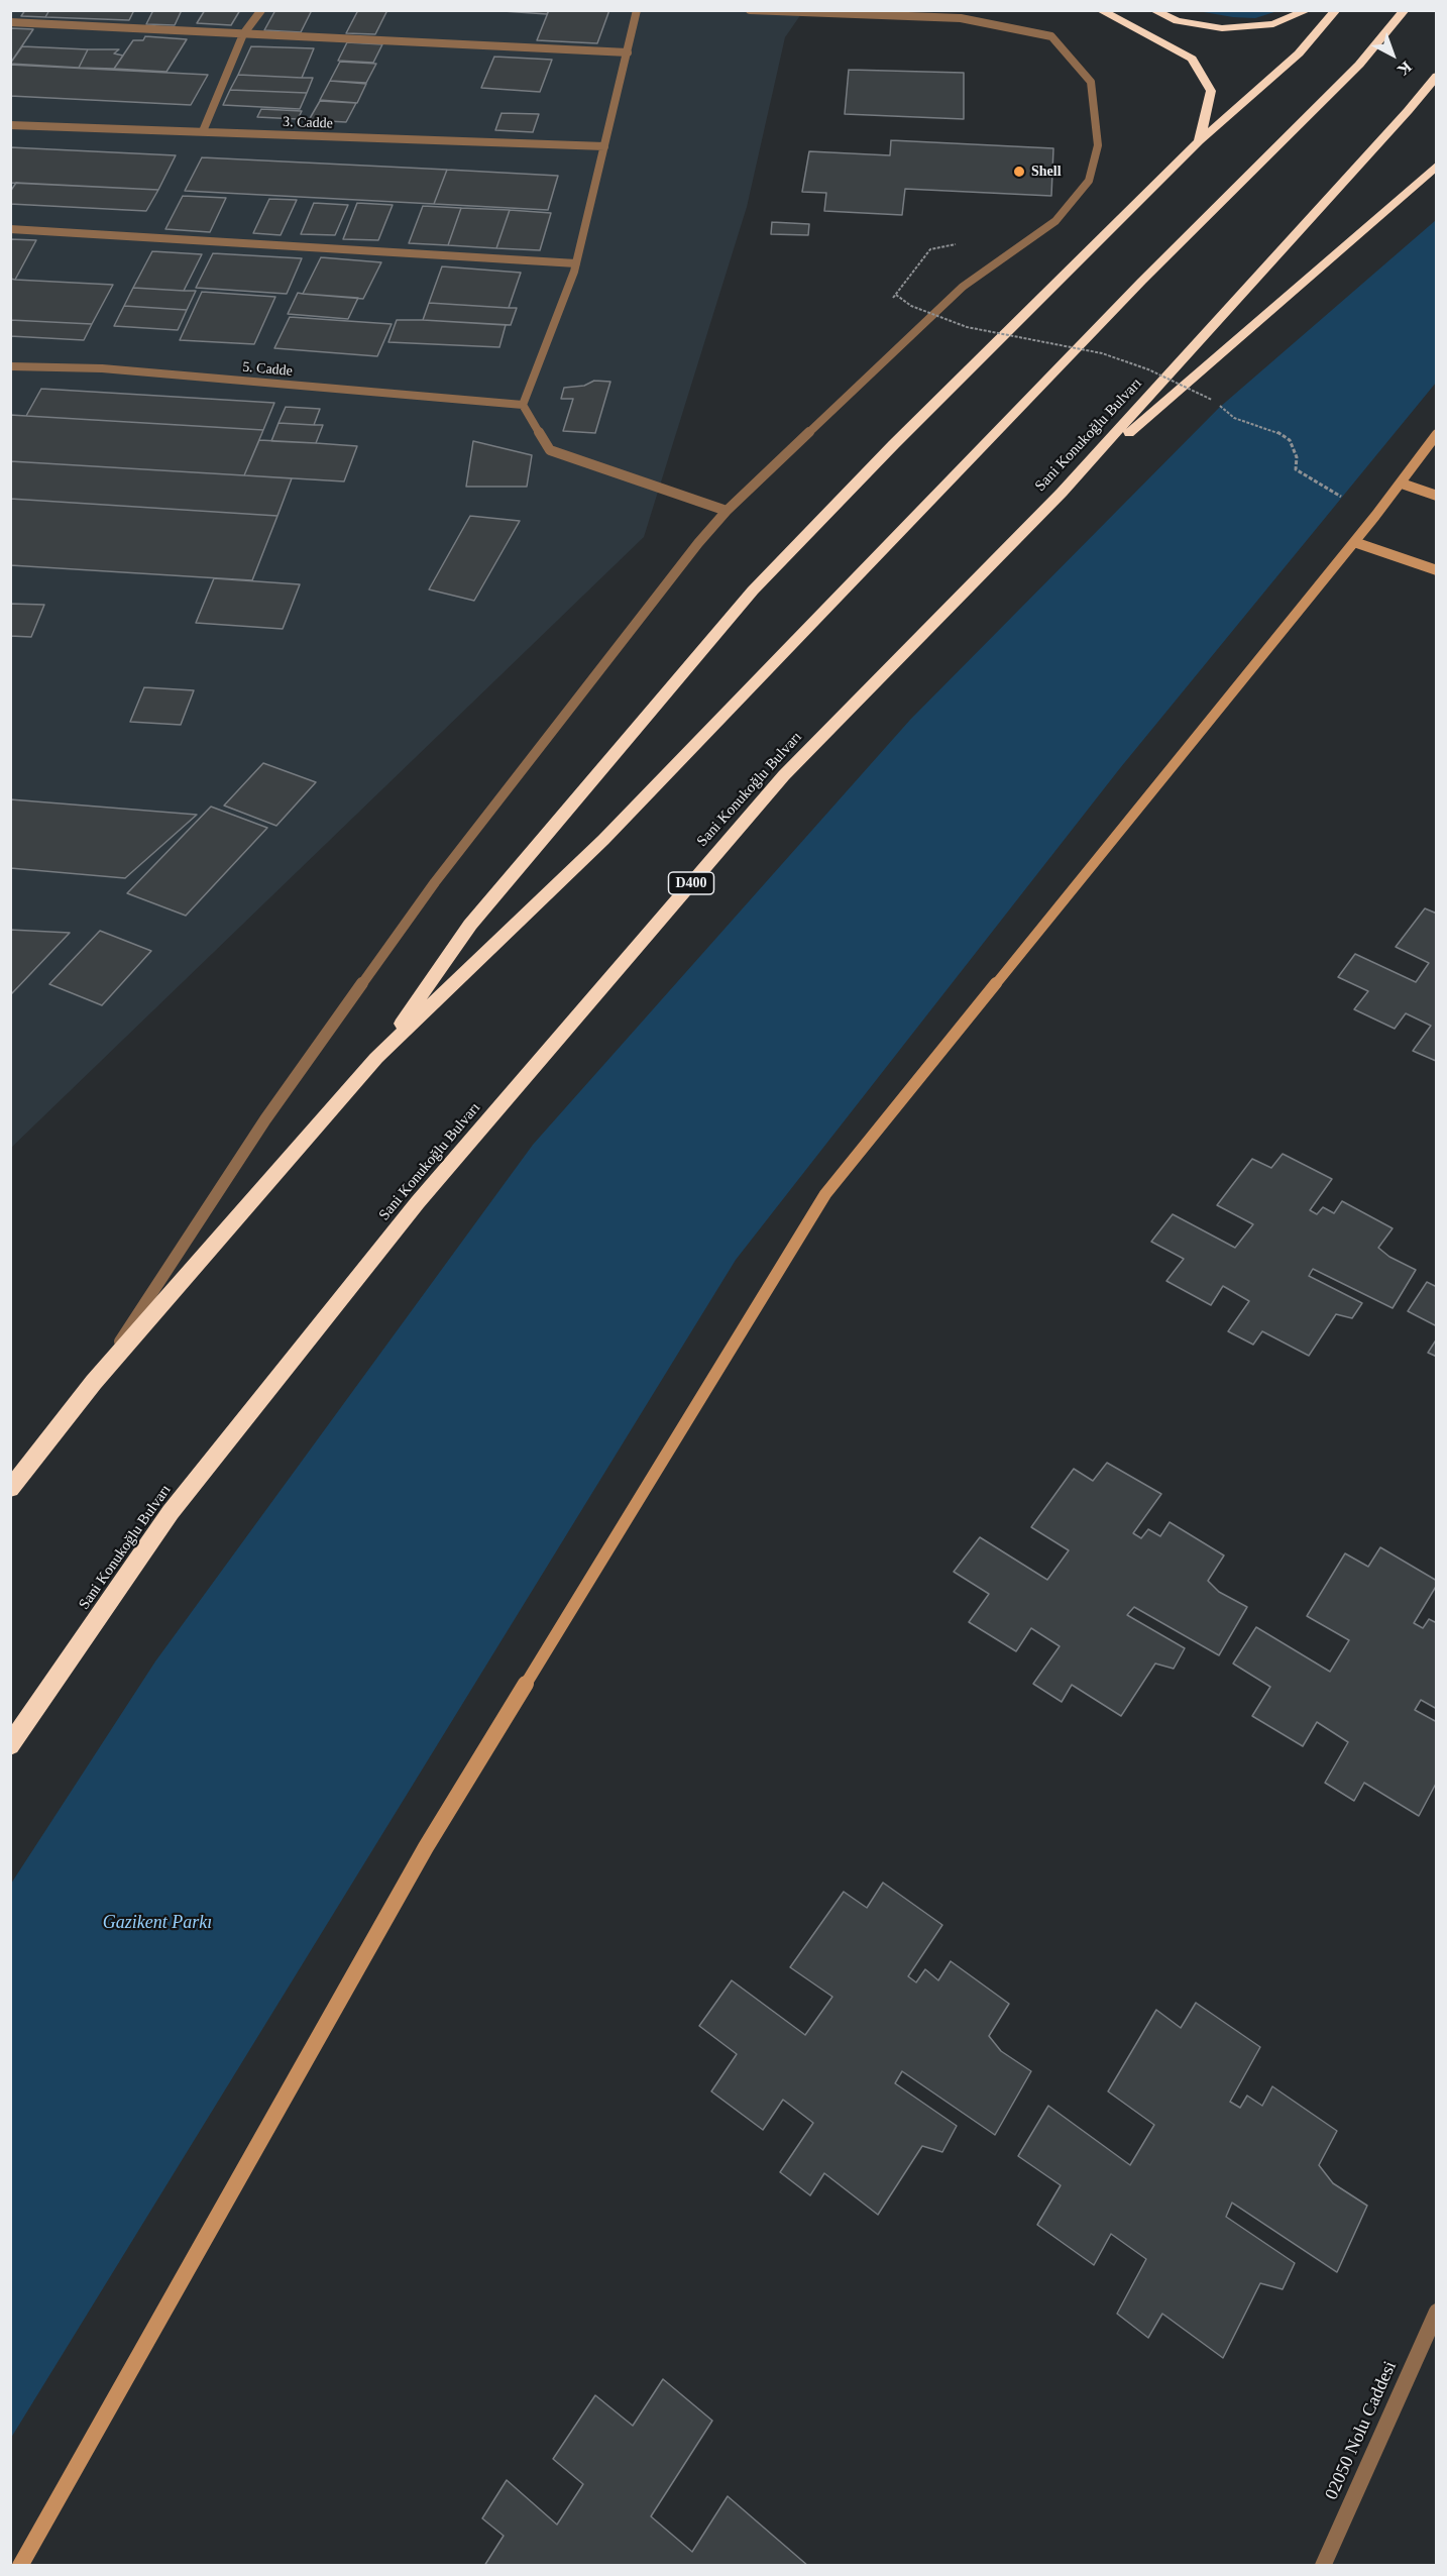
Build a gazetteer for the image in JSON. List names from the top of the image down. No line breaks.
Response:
{"streets":{"highway":["Sani Konukoğlu Bulvarı","D400"],"street":["3. Cadde","5. Cadde","02050 Nolu Caddesi"]},"parks":["Gazikent Parkı"],"places":["Shell"],"north":"bottom right"}
